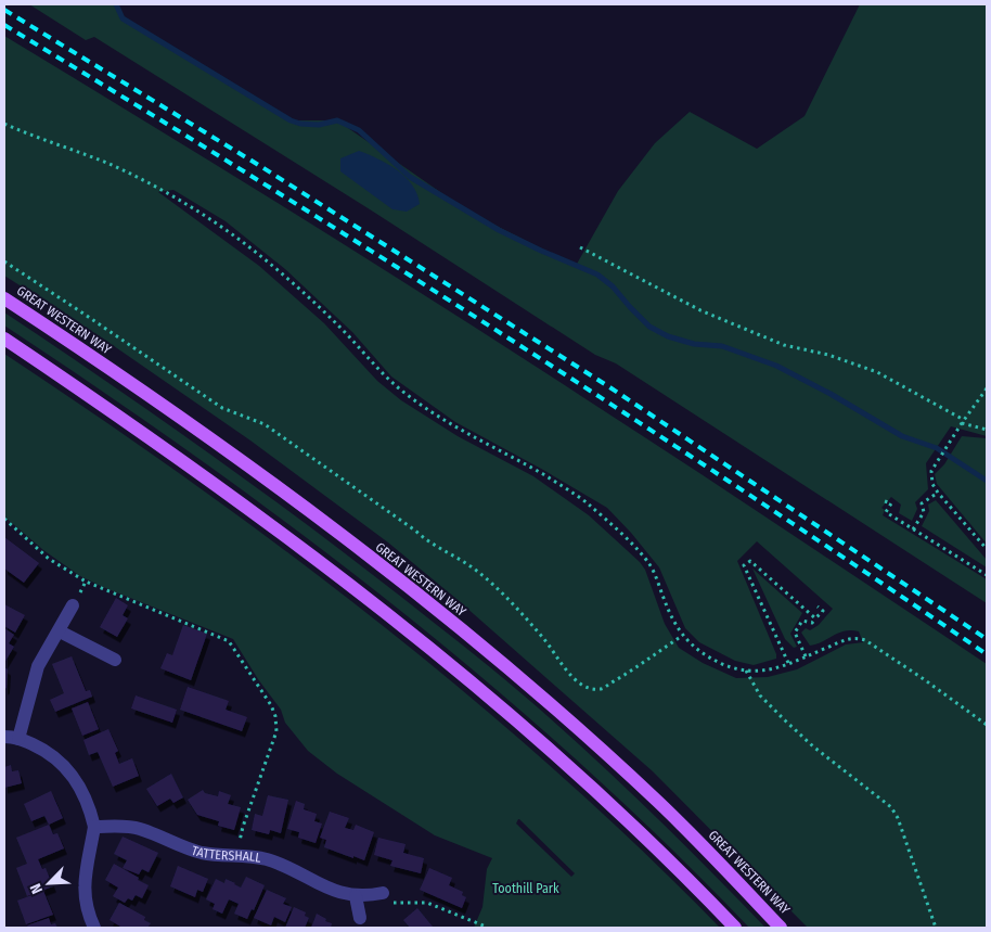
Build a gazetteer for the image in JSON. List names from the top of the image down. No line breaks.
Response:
{"streets":{"main road":["GREAT WESTERN WAY"],"street":["TATTERSHALL"]},"parks":["Toothill Park"],"north":"bottom left"}
